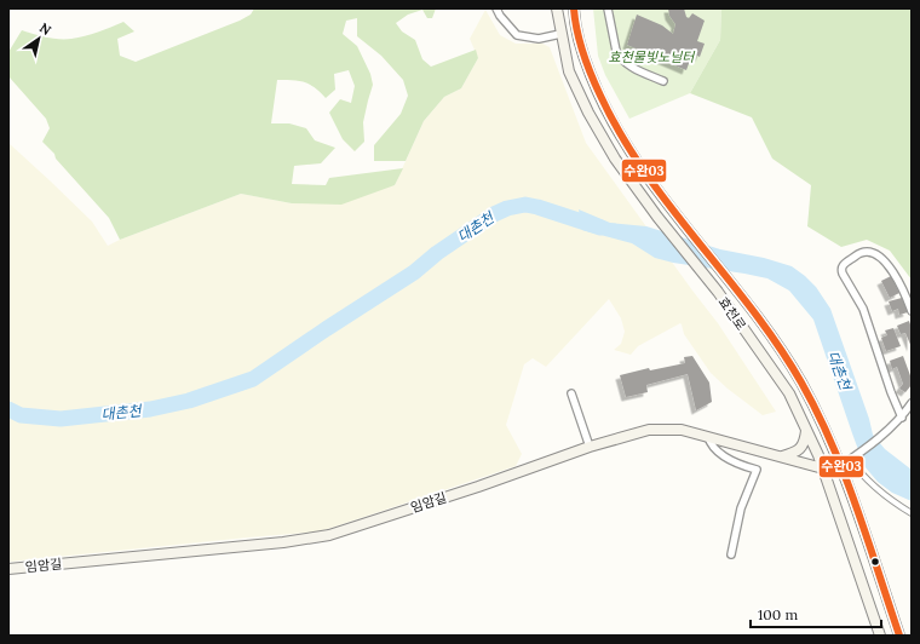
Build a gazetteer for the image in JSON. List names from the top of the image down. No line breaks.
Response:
{"streets":{"main road":["효천로","임암길"]},"crossings":[["효천로","임암길"]],"water":["대촌천"],"parks":["효천물빛노닐터"],"lines":["transit line 수완03"],"scale_bar":"100 m","north":"top right"}
